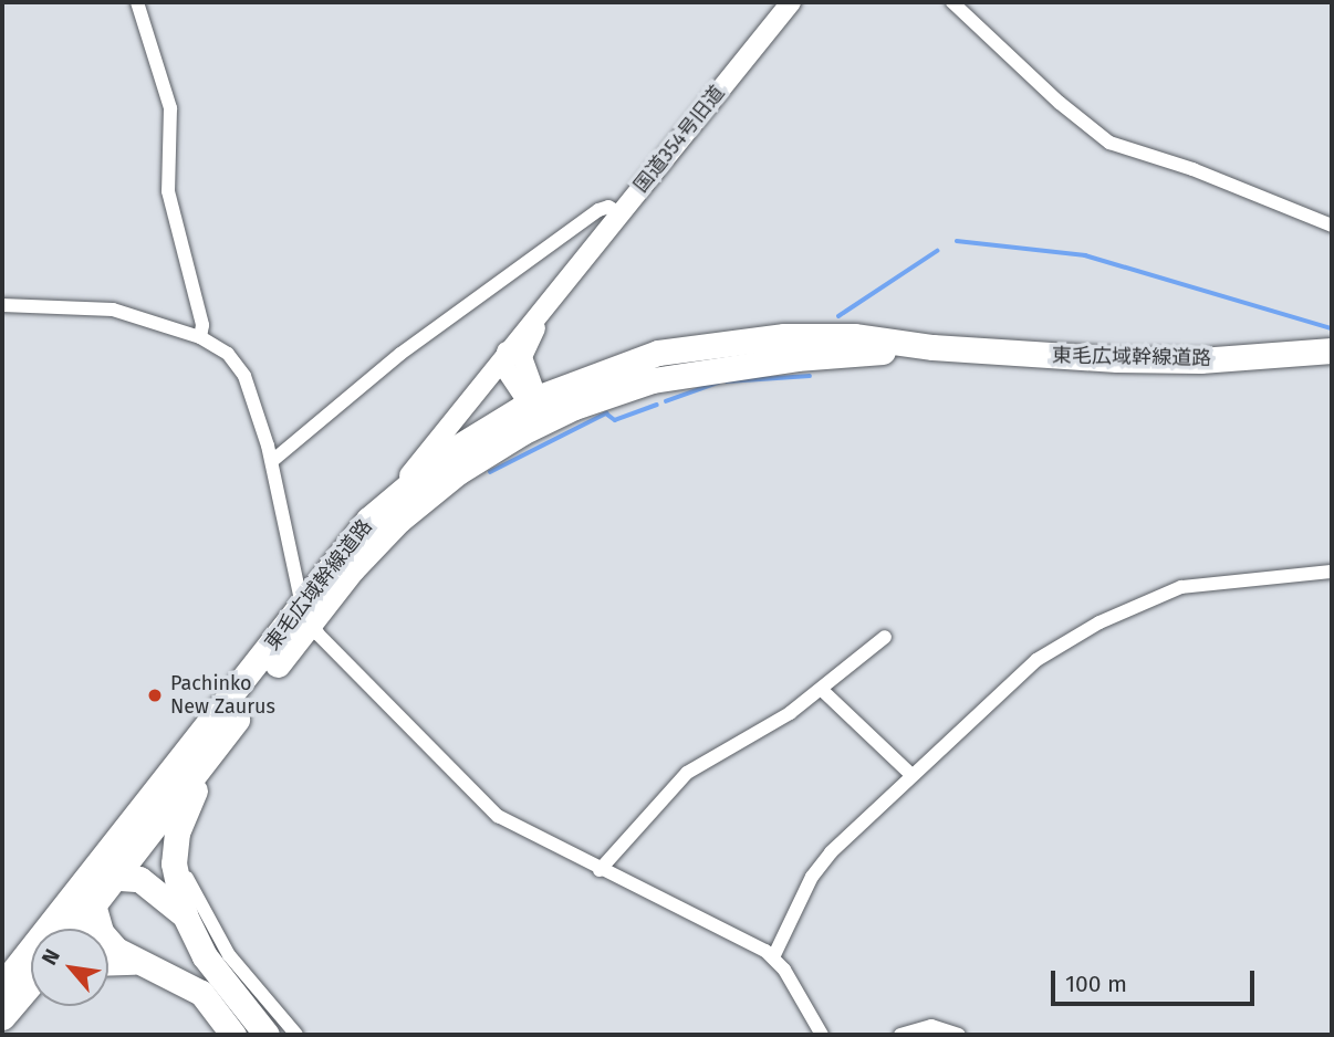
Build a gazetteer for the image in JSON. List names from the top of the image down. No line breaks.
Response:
{"streets":{"highway":["東毛広域幹線道路"],"street":["国道354号旧道"]},"crossings":[["国道354号旧道","東毛広域幹線道路"]],"places":["Pachinko New Zaurus"],"scale_bar":"100 m","north":"top left"}
